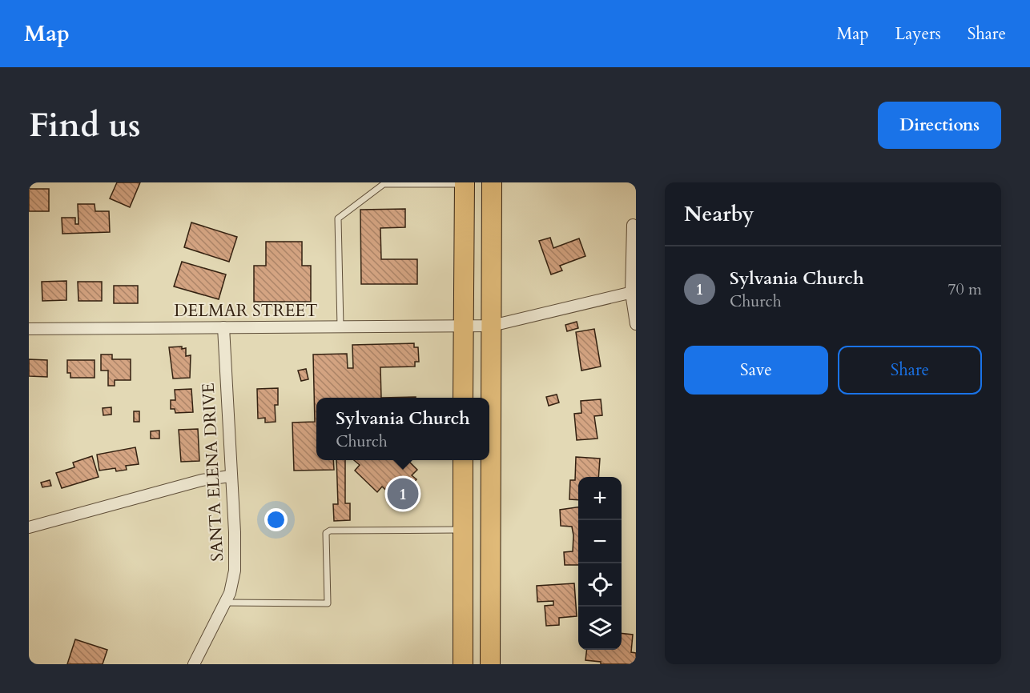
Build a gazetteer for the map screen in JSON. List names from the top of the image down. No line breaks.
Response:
{"streets":{"street":["DELMAR STREET","SANTA ELENA DRIVE"]},"crossings":[["DELMAR STREET","SANTA ELENA DRIVE"]],"page":{"header":"Map","nav":["Map","Layers","Share"],"buttons":["Directions",["Save","Share"]],"title":"Find us","heading":"Nearby","list":[{"mark":"1","name":"Sylvania Church","note":"Church","value":"70 m"}],"popup":["Sylvania Church","Church"],"pins":"1","map_buttons":["+","−"]}}
